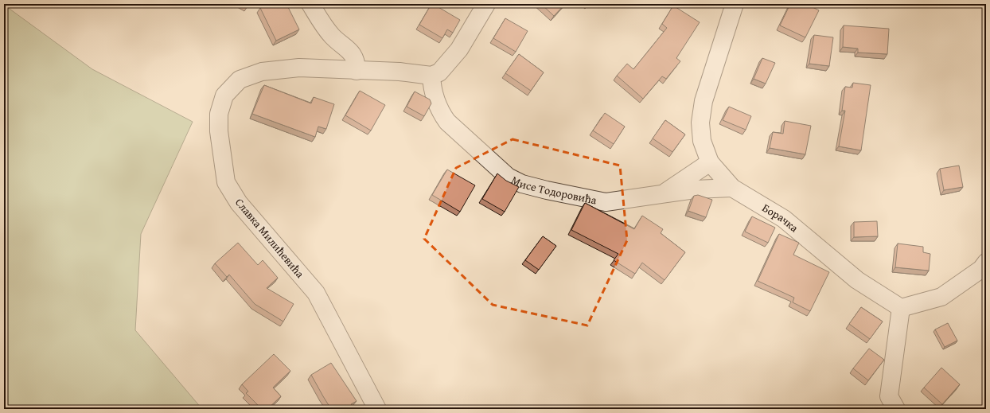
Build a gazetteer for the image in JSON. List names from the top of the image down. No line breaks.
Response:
{"streets":{"street":["Мисе Тодоровића","Борачка","Славка Милићевића"]},"crossings":[["Мисе Тодоровића","Борачка"],["Мисе Тодоровића","Славка Милићевића"]]}
